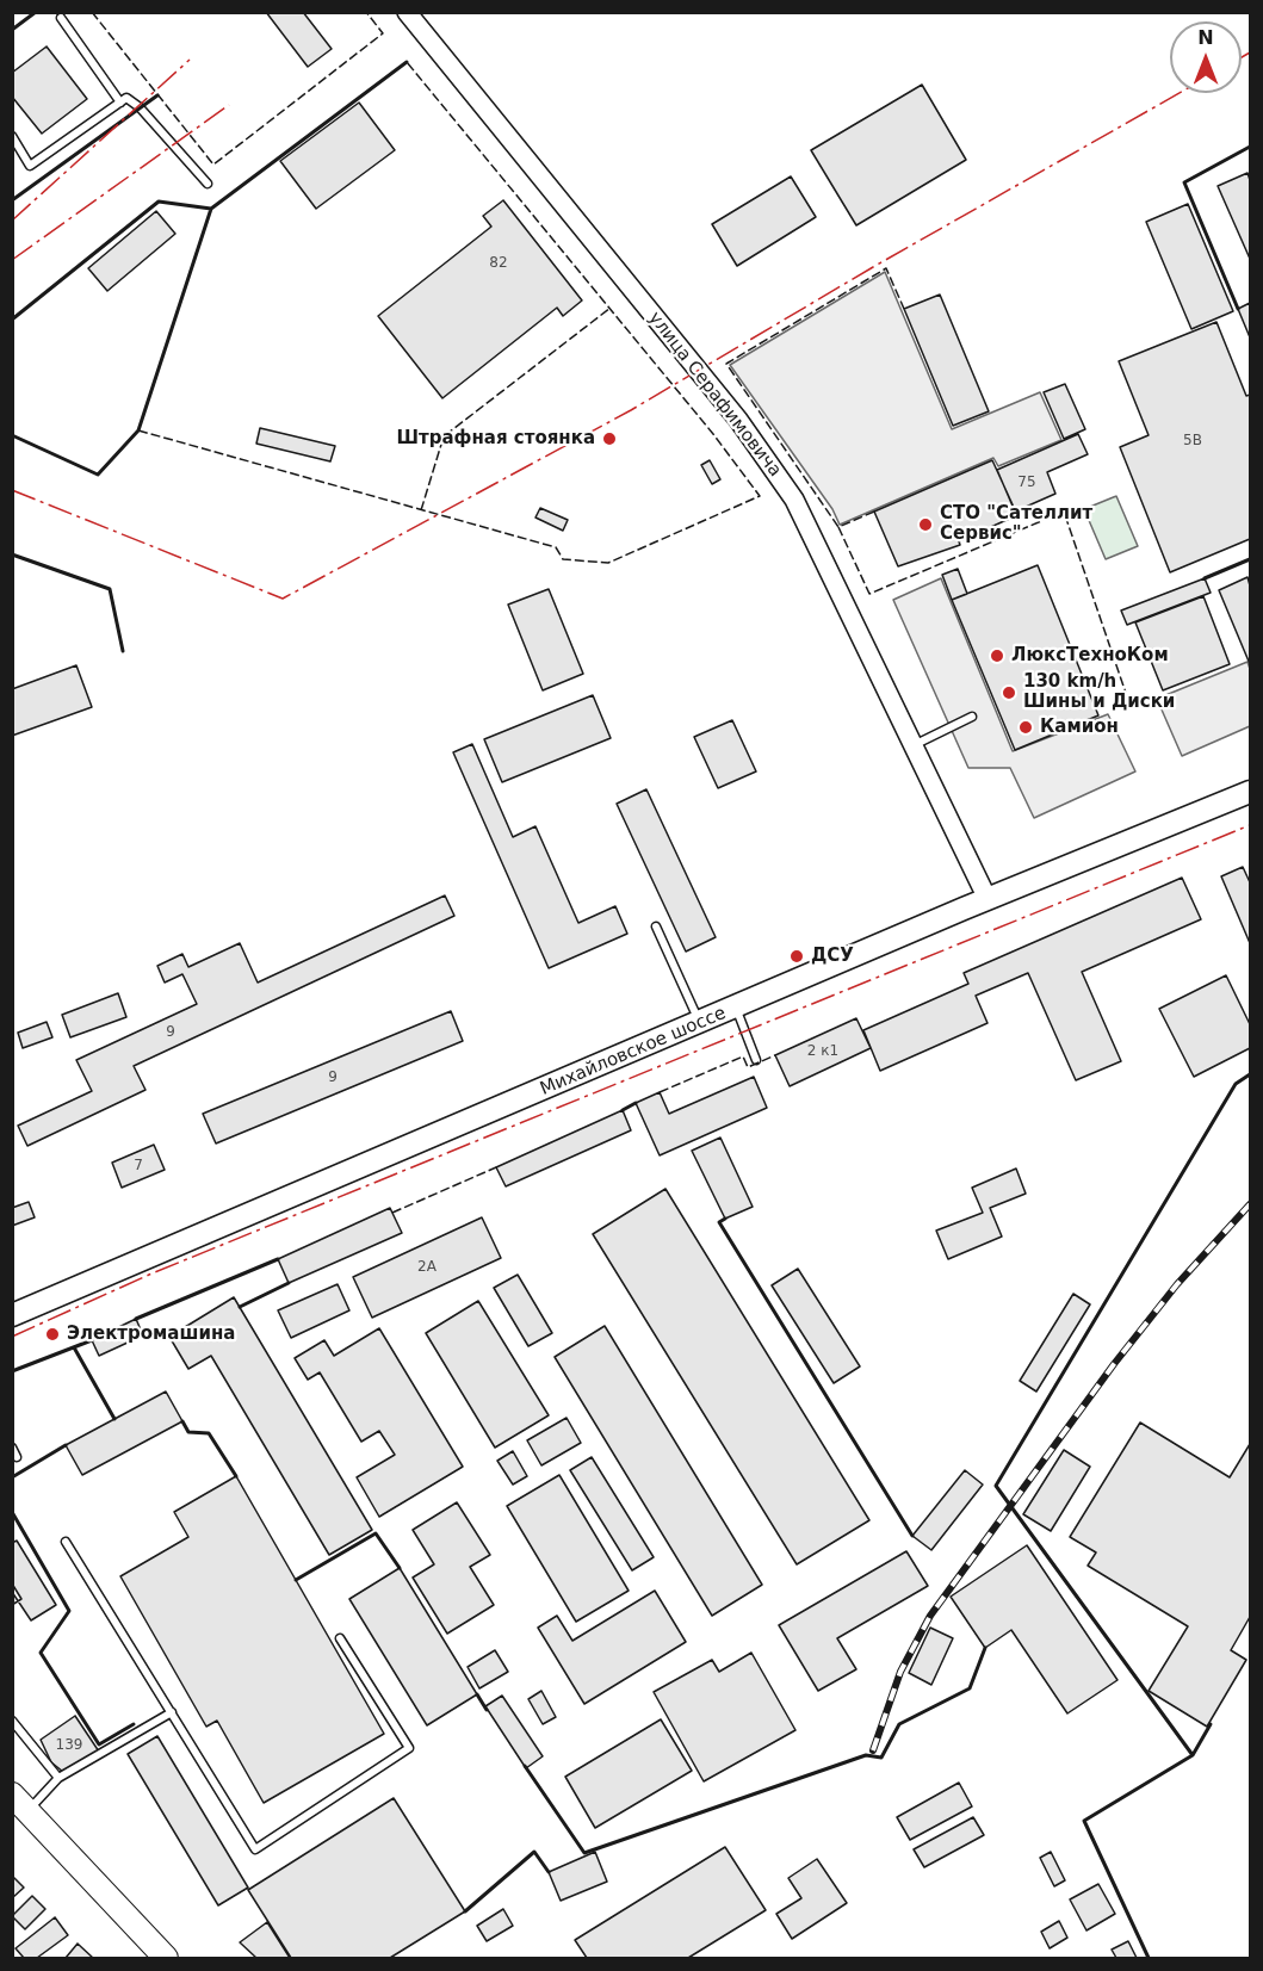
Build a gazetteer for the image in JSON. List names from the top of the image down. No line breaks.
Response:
{"streets":{"main road":["Михайловское шоссе"],"street":["улица Серафимовича"]},"crossings":[["улица Серафимовича","Михайловское шоссе"]],"places":["Штрафная стоянка","СТО \"Сателлит Сервис\"","ЛюксТехноКом","130 km/h Шины и Диски","Камион","ДСУ","Электромашина"],"house_numbers":["82","5В","75","9","2 к1","9","7","2А","139"],"north":"top"}
